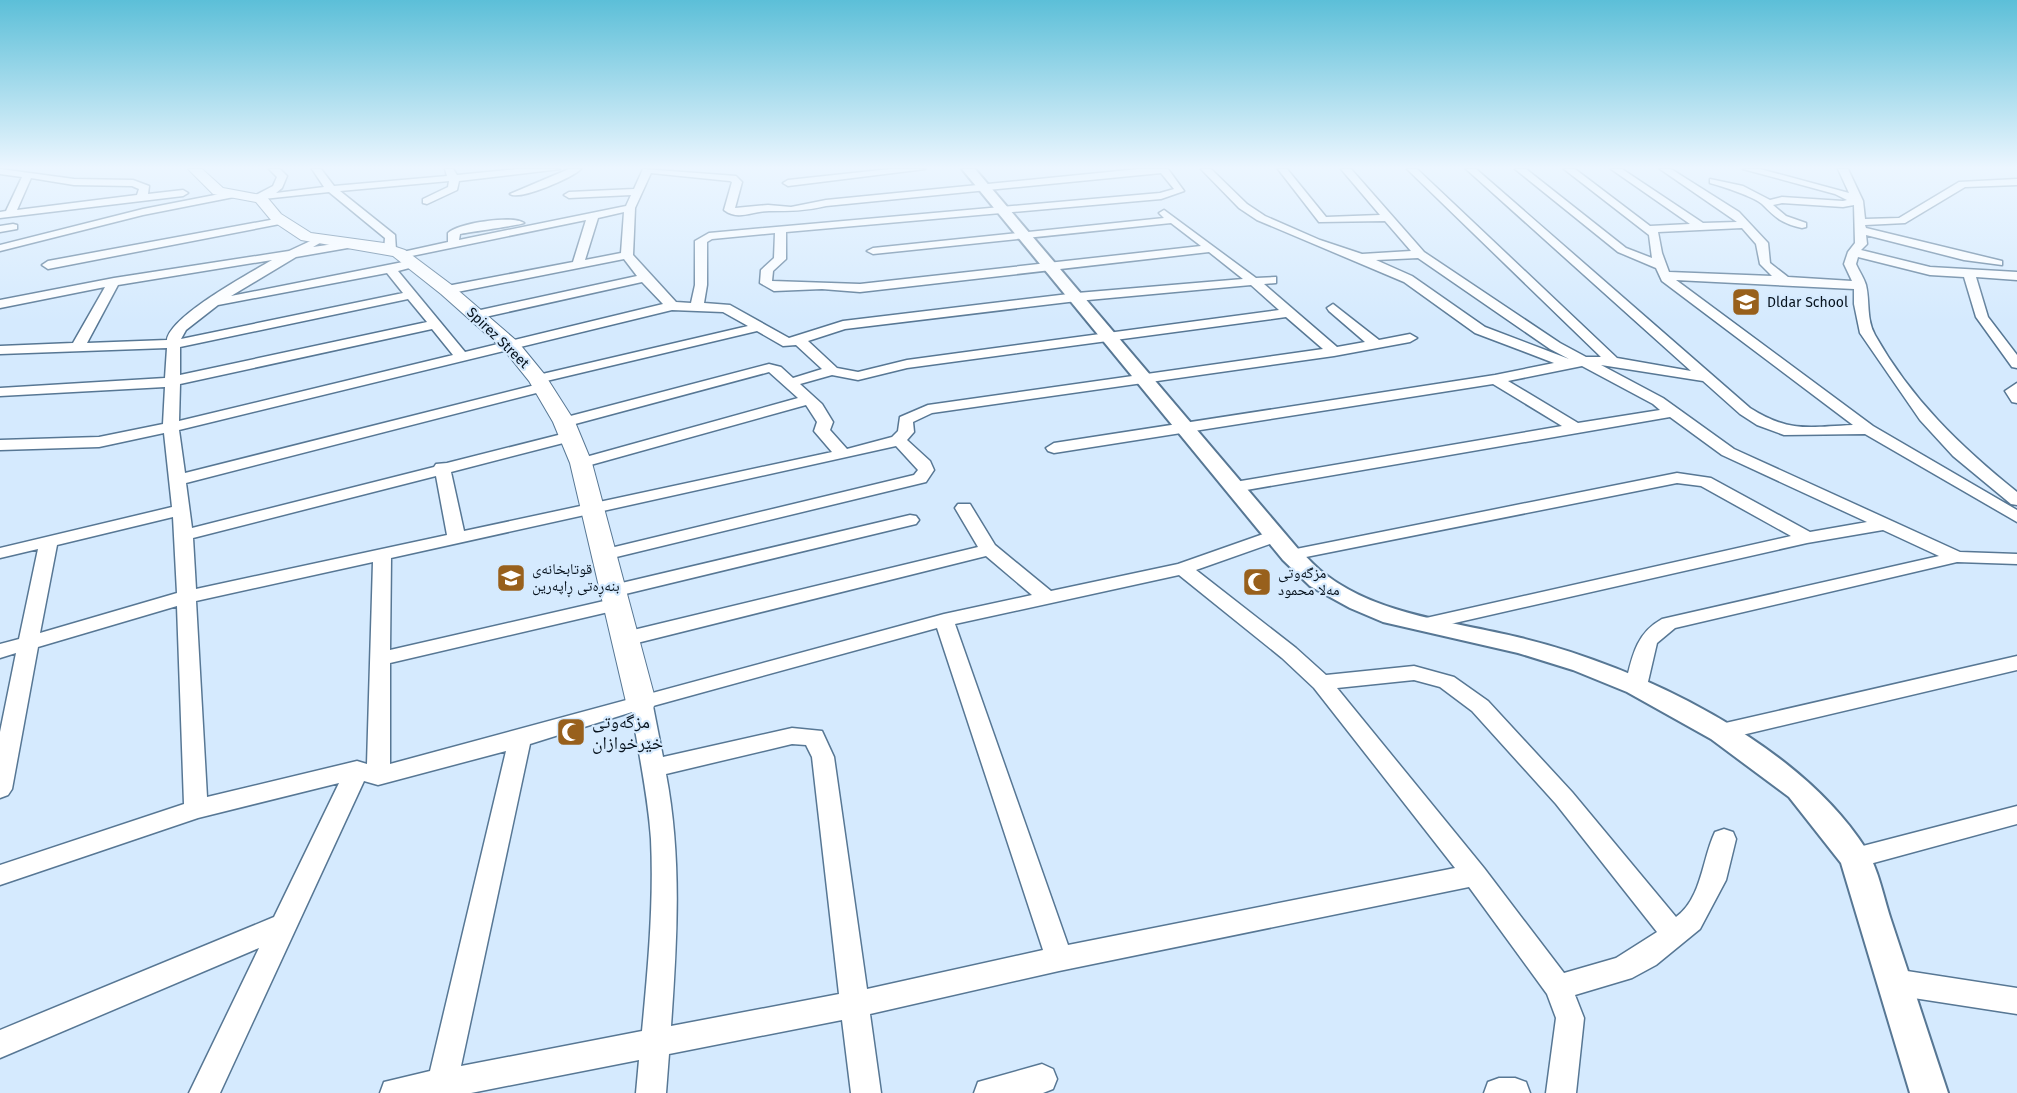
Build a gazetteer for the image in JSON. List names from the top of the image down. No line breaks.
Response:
{"streets":{"main road":["Spirez Street"]},"places":{"school or university":["Dldar School","قوتابخانەی بنەڕەتی ڕاپەرین"],"mosque":["مزگه‌وتی مه‌لا محمود","مزگەوتی خێرخوازان"]}}
